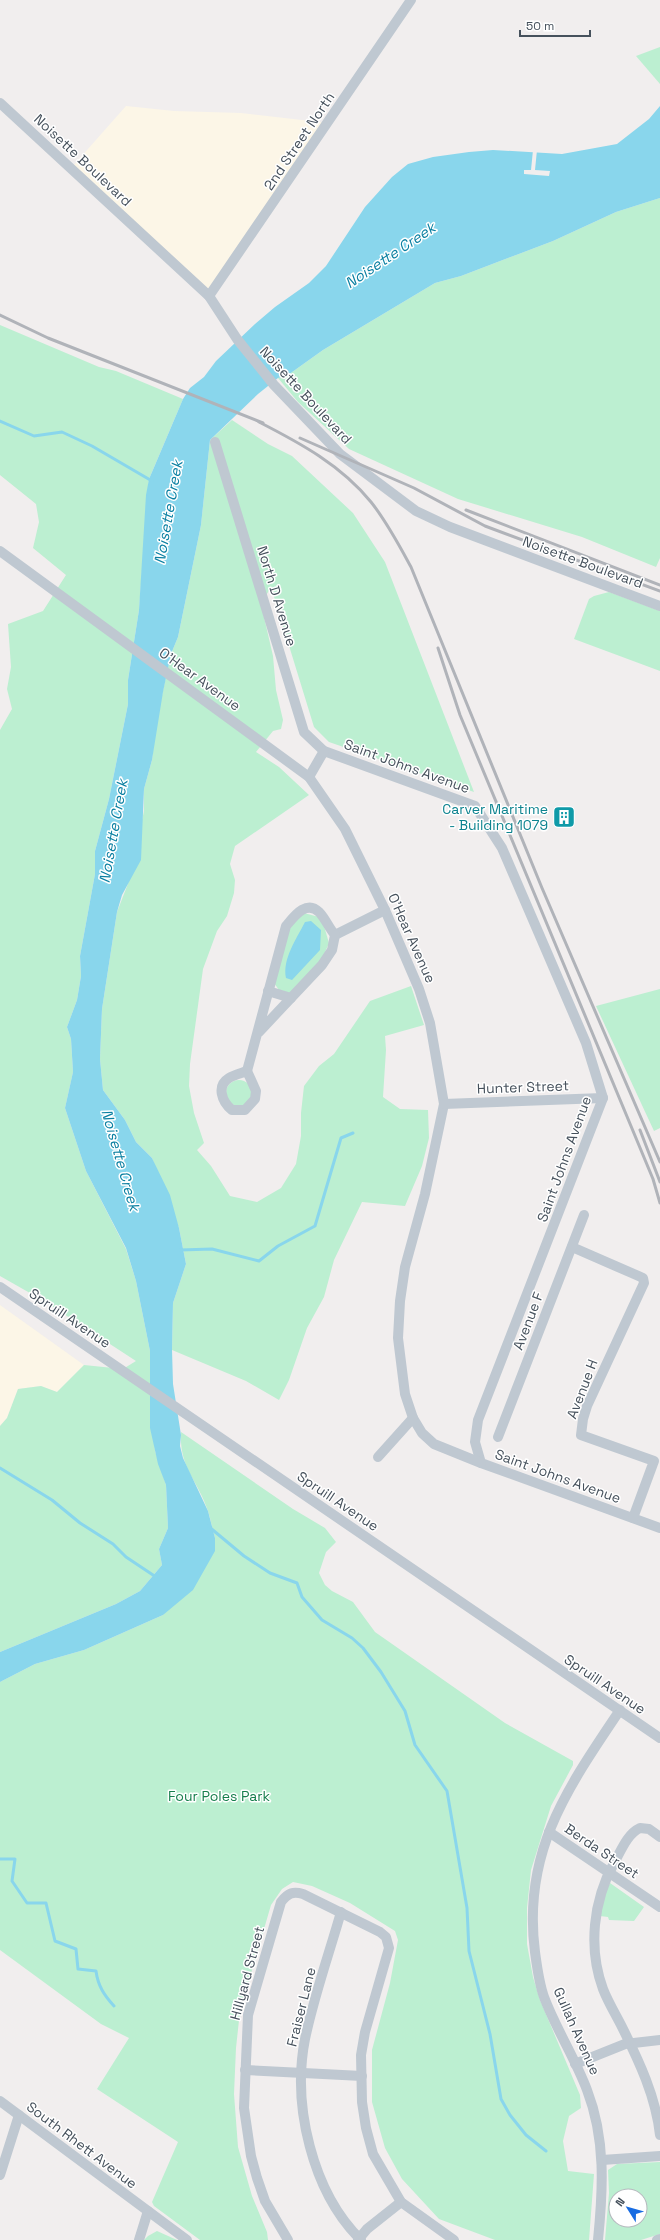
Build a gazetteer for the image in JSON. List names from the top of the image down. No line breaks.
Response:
{"streets":{"street":["2nd Street North","Noisette Boulevard","North D Avenue","O'Hear Avenue","Saint Johns Avenue","Hunter Street","Spruill Avenue","Avenue F","Avenue H","Berda Street","Hillyard Street","Fraiser Lane","Gullah Avenue","South Rhett Avenue"]},"crossings":[["2nd Street North","Noisette Boulevard"],["North D Avenue","Saint Johns Avenue"],["O'Hear Avenue","Saint Johns Avenue"],["O'Hear Avenue","Hunter Street"],["Saint Johns Avenue","Hunter Street"],["Saint Johns Avenue","Avenue H"],["Spruill Avenue","Gullah Avenue"],["Avenue F","Avenue H"],["Berda Street","Gullah Avenue"],["Hillyard Street","Fraiser Lane"]],"water":["Noisette Creek"],"parks":["Four Poles Park"],"places":{"building":["Carver Maritime - Building 1079"]},"scale_bar":"50 m","north":"top left"}
